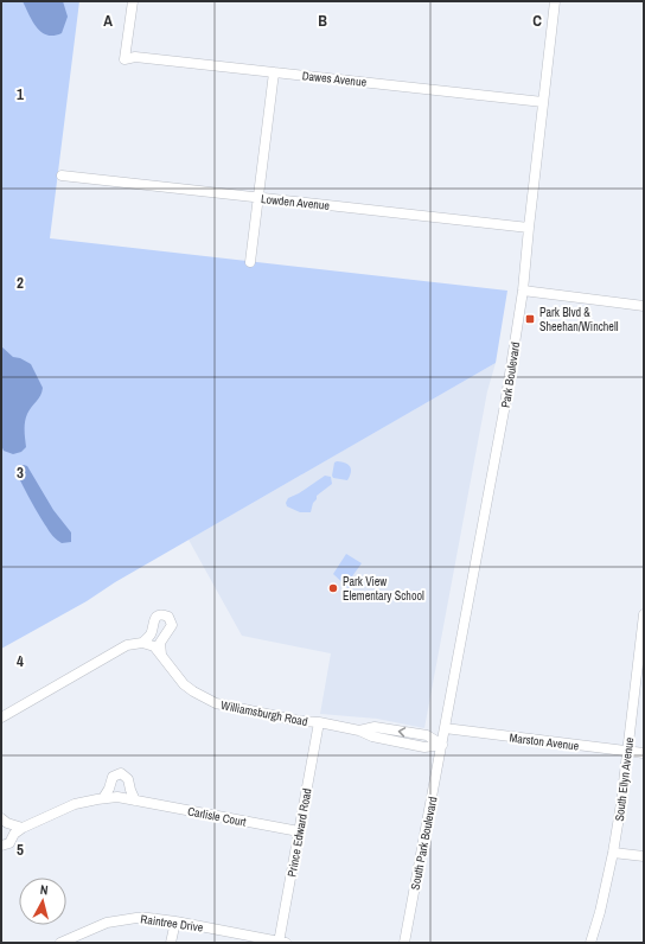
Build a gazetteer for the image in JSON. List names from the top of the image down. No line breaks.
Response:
{"streets":{"street":["Dawes Avenue","Lowden Avenue","Park Boulevard","Williamsburgh Road","Marston Avenue","South Ellyn Avenue","Carlisle Court","Prince Edward Road","South Park Boulevard","Raintree Drive"]},"crossings":[["Dawes Avenue","Park Boulevard"],["Lowden Avenue","Park Boulevard"],["Park Boulevard","Williamsburgh Road"],["Park Boulevard","Marston Avenue"],["Park Boulevard","South Park Boulevard"],["Williamsburgh Road","Prince Edward Road"],["Williamsburgh Road","South Park Boulevard"],["Marston Avenue","South Ellyn Avenue"],["Carlisle Court","Prince Edward Road"],["Prince Edward Road","Raintree Drive"]],"places":{"transit":["Park Blvd & Sheehan/Winchell"],"other":["Park View Elementary School"]},"north":"top","grid":{"columns":["A","B","C"],"rows":["1","2","3","4","5"]}}
